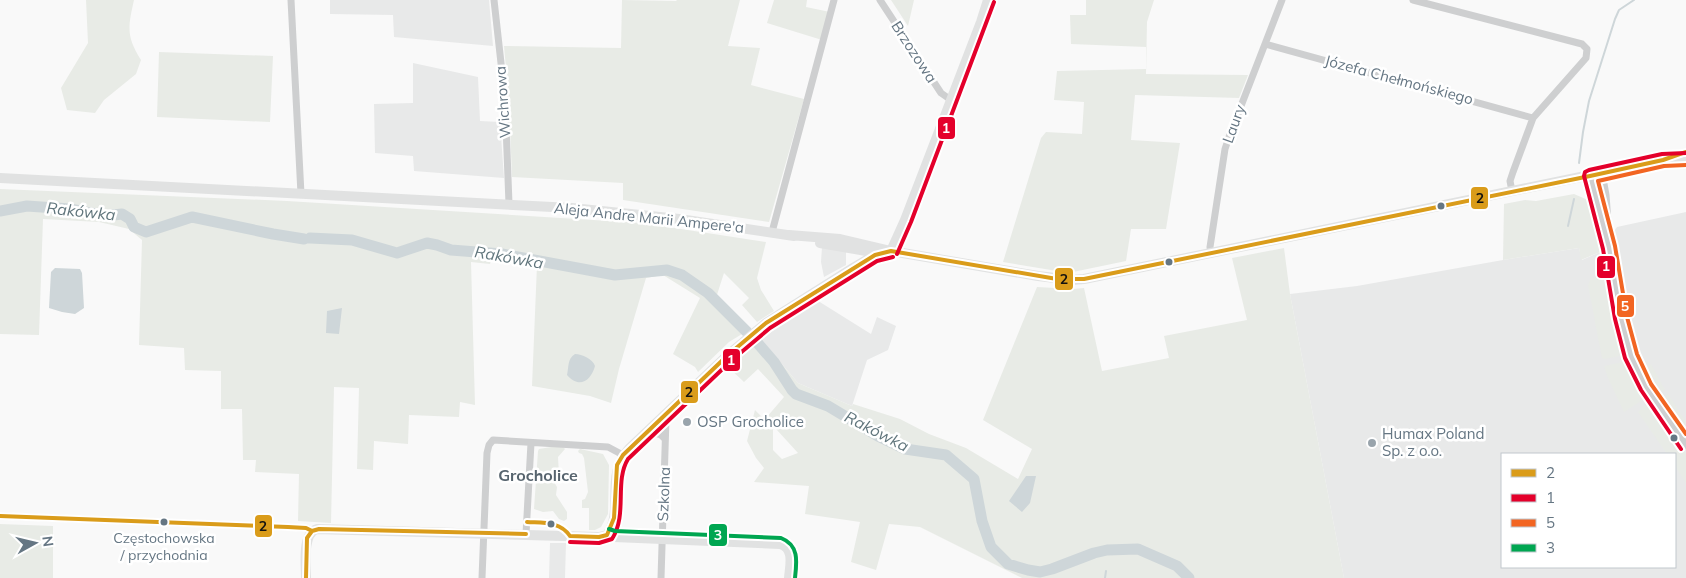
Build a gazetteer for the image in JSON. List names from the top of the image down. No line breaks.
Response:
{"streets":{"street":["Brzozowa","Józefa Chełmońskiego","Wichrowa","Laury","Aleja Andre Marii Ampere'a","Szkolna"]},"crossings":[["Józefa Chełmońskiego","Laury"],["Wichrowa","Aleja Andre Marii Ampere'a"]],"districts":["Grocholice"],"water":["Rakówka"],"places":["OSP Grocholice","Humax Poland Sp. z o.o.","Częstochowska / przychodnia"],"lines":["transit line 1","transit line 2","transit line 5","transit line 3"],"legend":["2","1","5","3"],"north":"right"}
